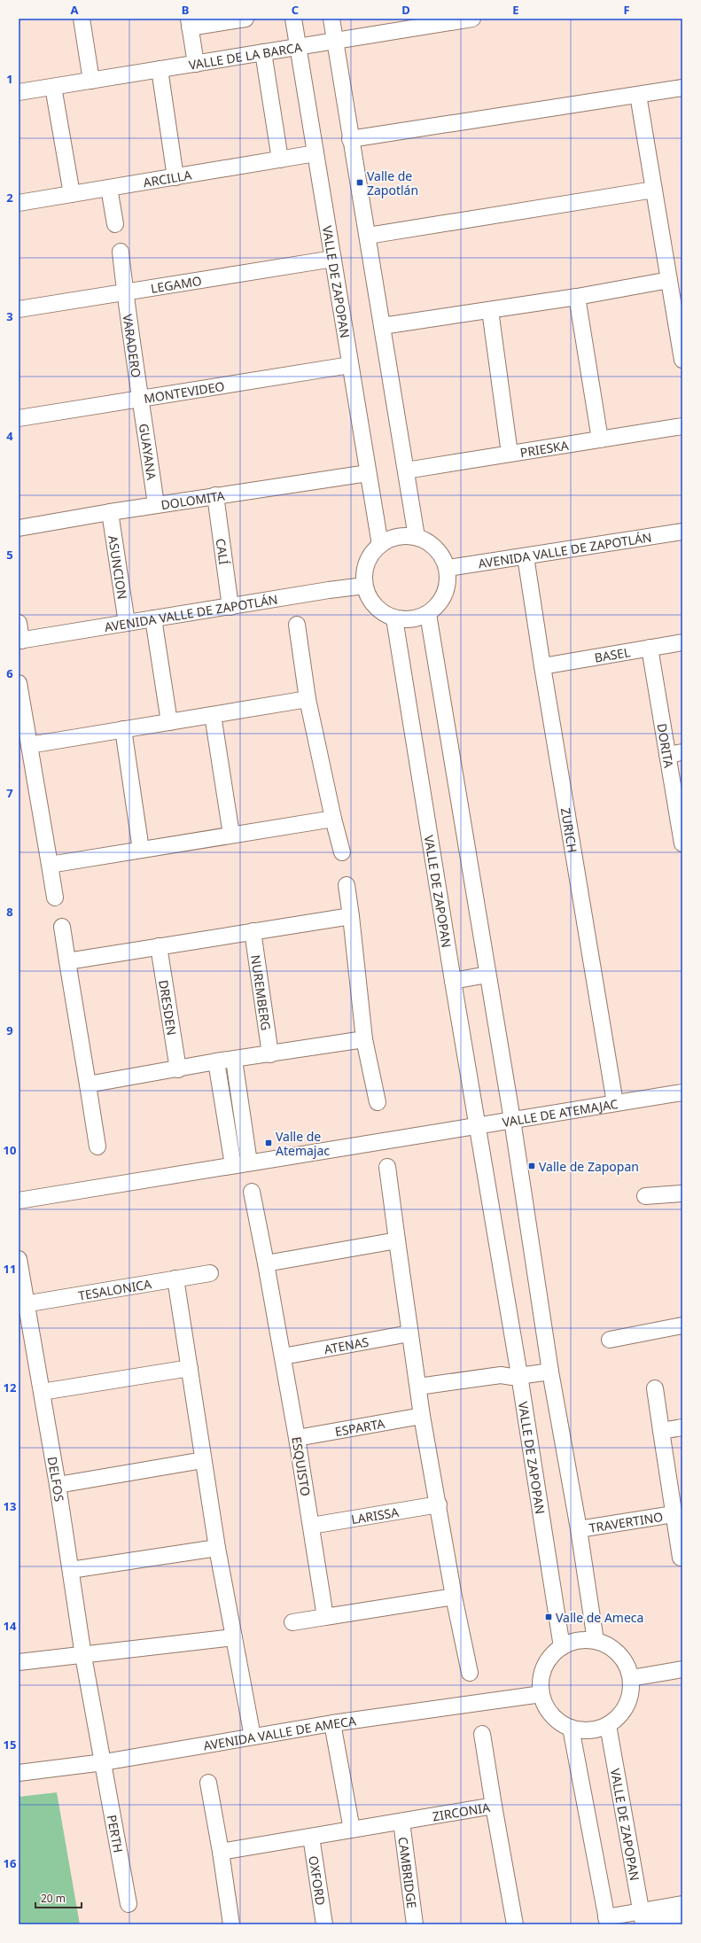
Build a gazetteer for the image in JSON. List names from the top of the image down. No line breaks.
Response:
{"streets":{"street":["VALLE DE LA BARCA","ARCILLA","VALLE DE ZAPOPAN","LEGAMO","VARADERO","MONTEVIDEO","PRIESKA","GUAYANA","DOLOMITA","AVENIDA VALLE DE ZAPOTLÁN","CALÍ","ASUNCION","BASEL","DORITA","ZURICH","NUREMBERG","DRESDEN","VALLE DE ATEMAJAC","TESALONICA","ATENAS","ESPARTA","ESQUISTO","DELFOS","LARISSA","TRAVERTINO","AVENIDA VALLE DE AMECA","ZIRCONIA","PERTH","CAMBRIDGE","OXFORD"]},"crossings":[["VALLE DE LA BARCA","VALLE DE ZAPOPAN"],["ARCILLA","VALLE DE ZAPOPAN"],["VALLE DE ZAPOPAN","LEGAMO"],["VALLE DE ZAPOPAN","MONTEVIDEO"],["VALLE DE ZAPOPAN","DOLOMITA"],["VALLE DE ZAPOPAN","AVENIDA VALLE DE ZAPOTLÁN"],["VALLE DE ZAPOPAN","VALLE DE ATEMAJAC"],["VALLE DE ZAPOPAN","AVENIDA VALLE DE AMECA"],["LEGAMO","VARADERO"],["VARADERO","MONTEVIDEO"],["VARADERO","GUAYANA"],["MONTEVIDEO","GUAYANA"],["GUAYANA","DOLOMITA"],["DOLOMITA","CALÍ"],["DOLOMITA","ASUNCION"],["AVENIDA VALLE DE ZAPOTLÁN","CALÍ"],["AVENIDA VALLE DE ZAPOTLÁN","ASUNCION"],["AVENIDA VALLE DE ZAPOTLÁN","ZURICH"],["BASEL","DORITA"],["BASEL","ZURICH"],["ZURICH","VALLE DE ATEMAJAC"],["TESALONICA","DELFOS"],["ATENAS","ESQUISTO"],["ESPARTA","ESQUISTO"],["ESQUISTO","LARISSA"],["DELFOS","PERTH"],["AVENIDA VALLE DE AMECA","PERTH"],["ZIRCONIA","CAMBRIDGE"],["ZIRCONIA","OXFORD"]],"places":{"transit":["Valle de Zapotlán","Valle de Atemajac","Valle de Zapopan","Valle de Ameca"]},"scale_bar":"20 m","grid":{"columns":["A","B","C","D","E","F"],"rows":["1","2","3","4","5","6","7","8","9","10","11","12","13","14","15","16"]}}
